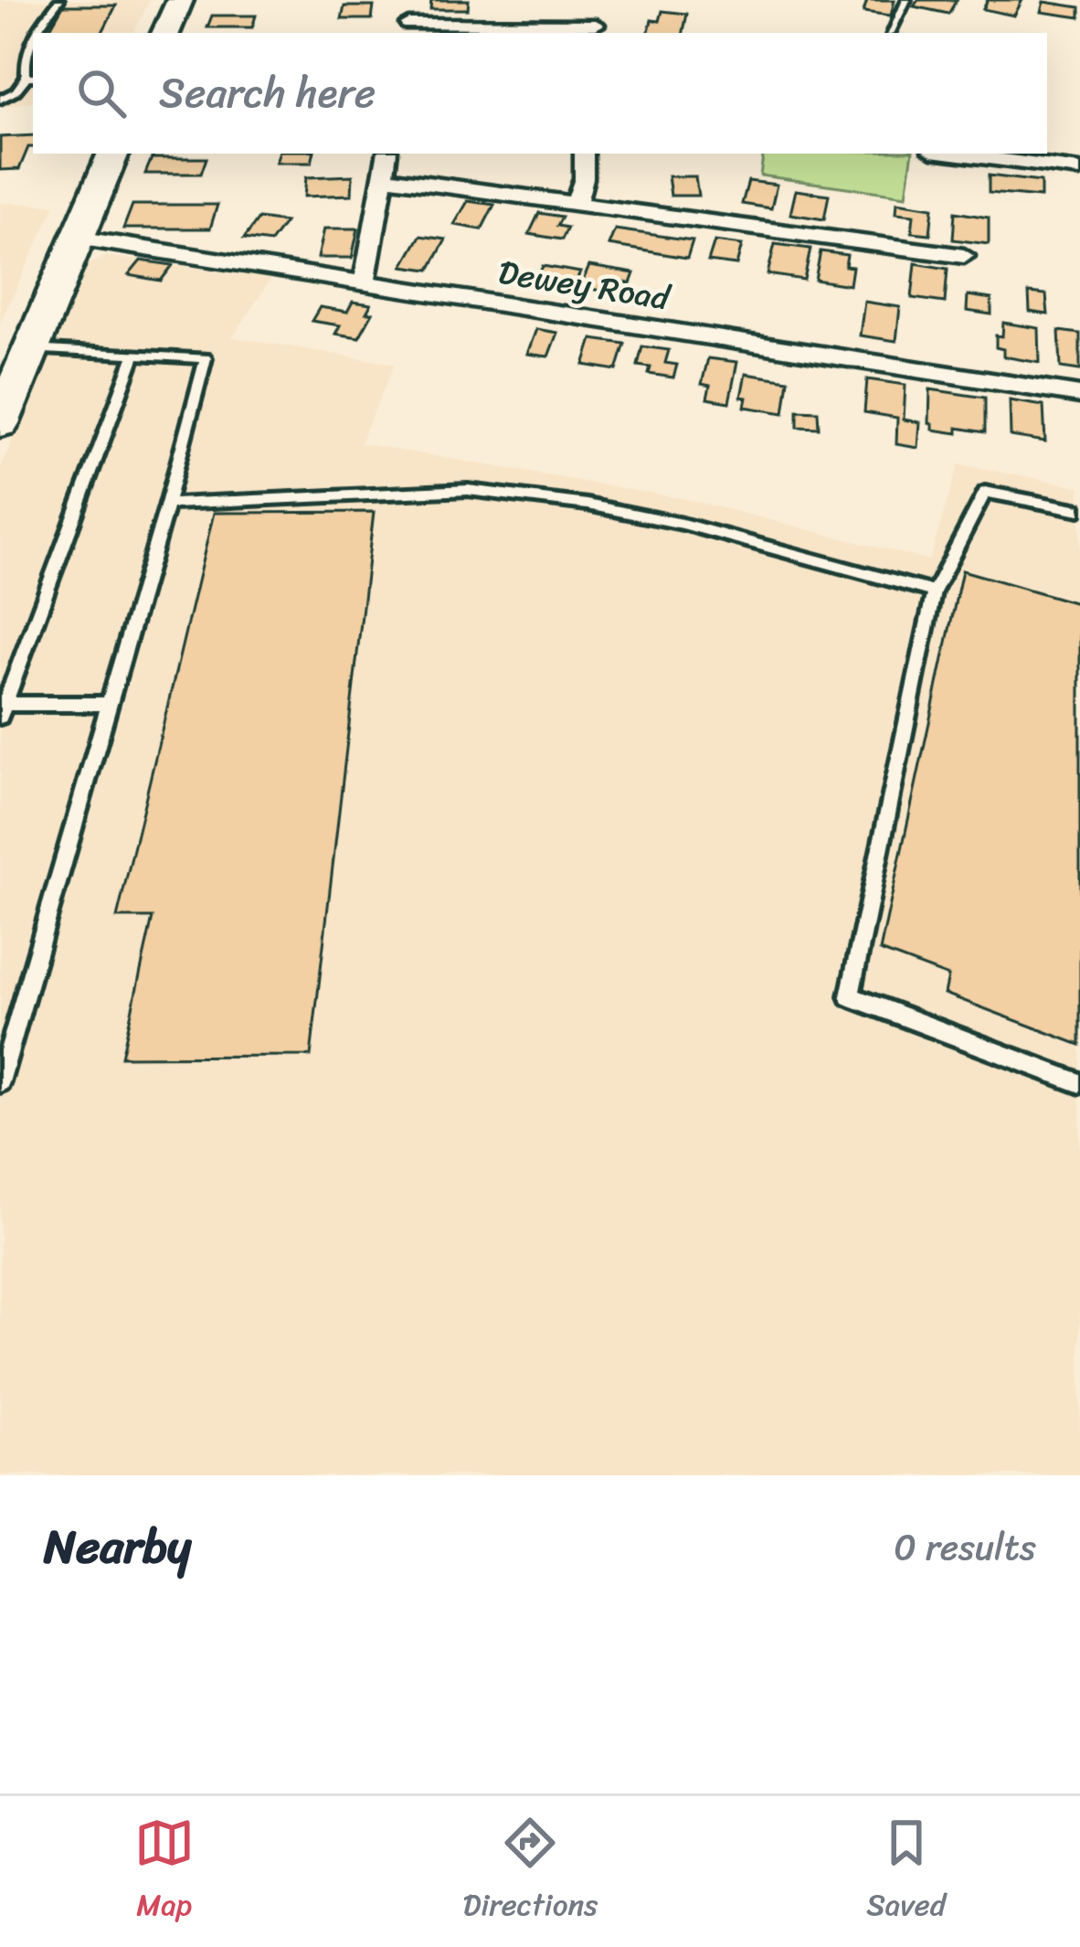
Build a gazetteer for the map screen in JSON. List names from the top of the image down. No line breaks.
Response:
{"streets":{"street":["Dewey Road"]},"page":{"search":"Search here","heading":["Nearby","0 results"],"nav":["Map","Directions","Saved"]}}
